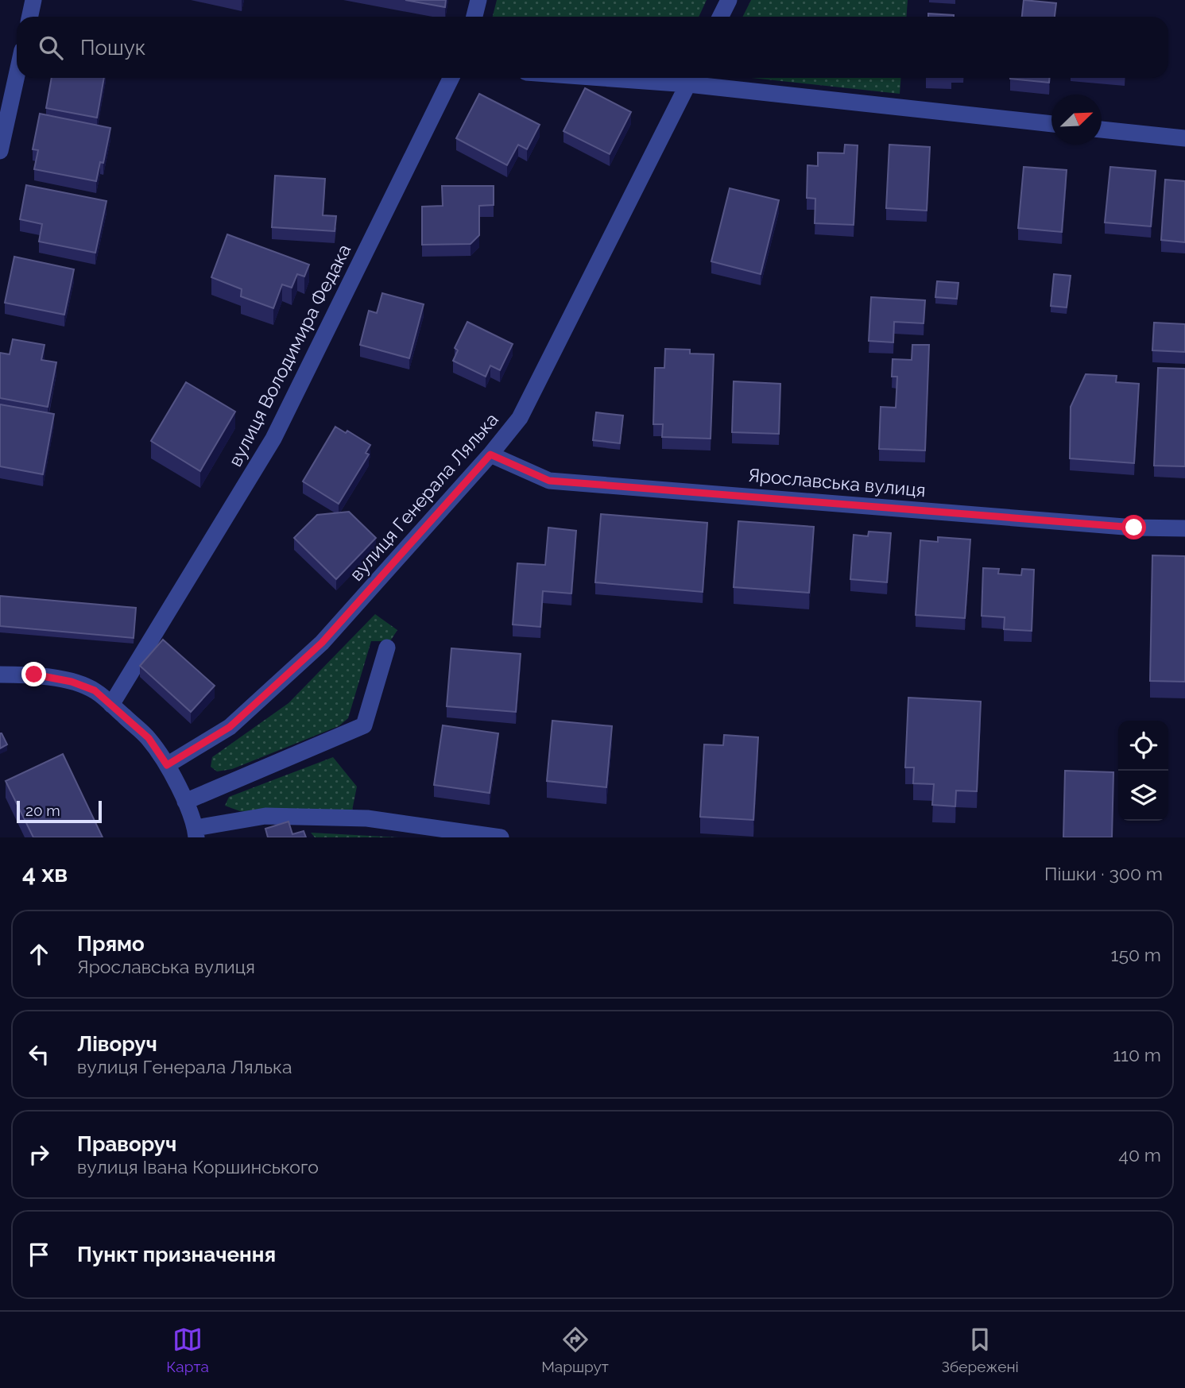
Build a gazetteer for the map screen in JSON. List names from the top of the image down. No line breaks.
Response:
{"streets":{"street":["вулиця Володимира Федака","Ярославська вулиця","вулиця Генерала Лялька"]},"crossings":[["Ярославська вулиця","вулиця Генерала Лялька"]],"scale_bar":"20 m","north":"top right","page":{"search":"Пошук","scale":"20 m","heading":["4 хв","Пішки · 300 m"],"list":[["Прямо","Ярославська вулиця","150 m"],["Ліворуч","вулиця Генерала Лялька","110 m"],["Праворуч","вулиця Івана Коршинського","40 m"],"Пункт призначення"],"nav":["Карта","Маршрут","Збережені"]}}
